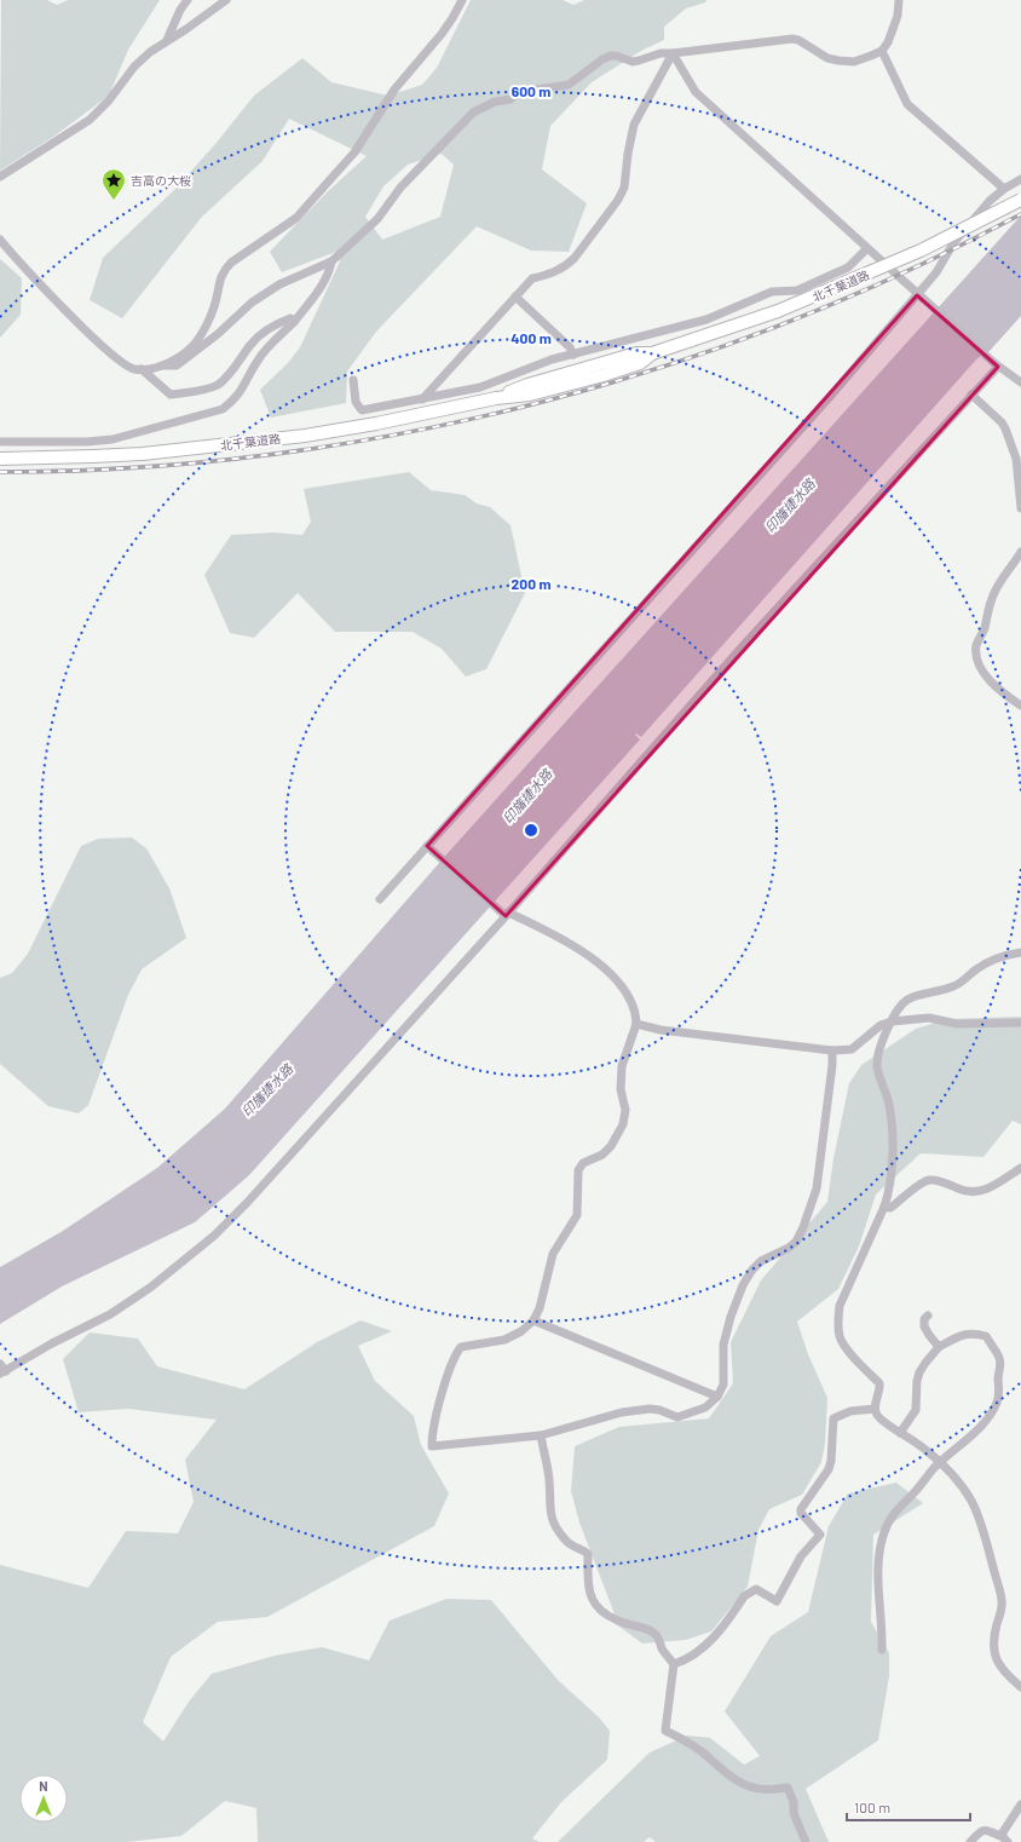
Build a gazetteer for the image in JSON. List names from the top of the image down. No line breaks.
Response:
{"streets":{"highway":["北千葉道路"]},"water":["印旛捷水路"],"places":{"place":["吉高の大桜"]},"scale_bar":"100 m","north":"top","rings":["600 m","400 m","200 m"]}
